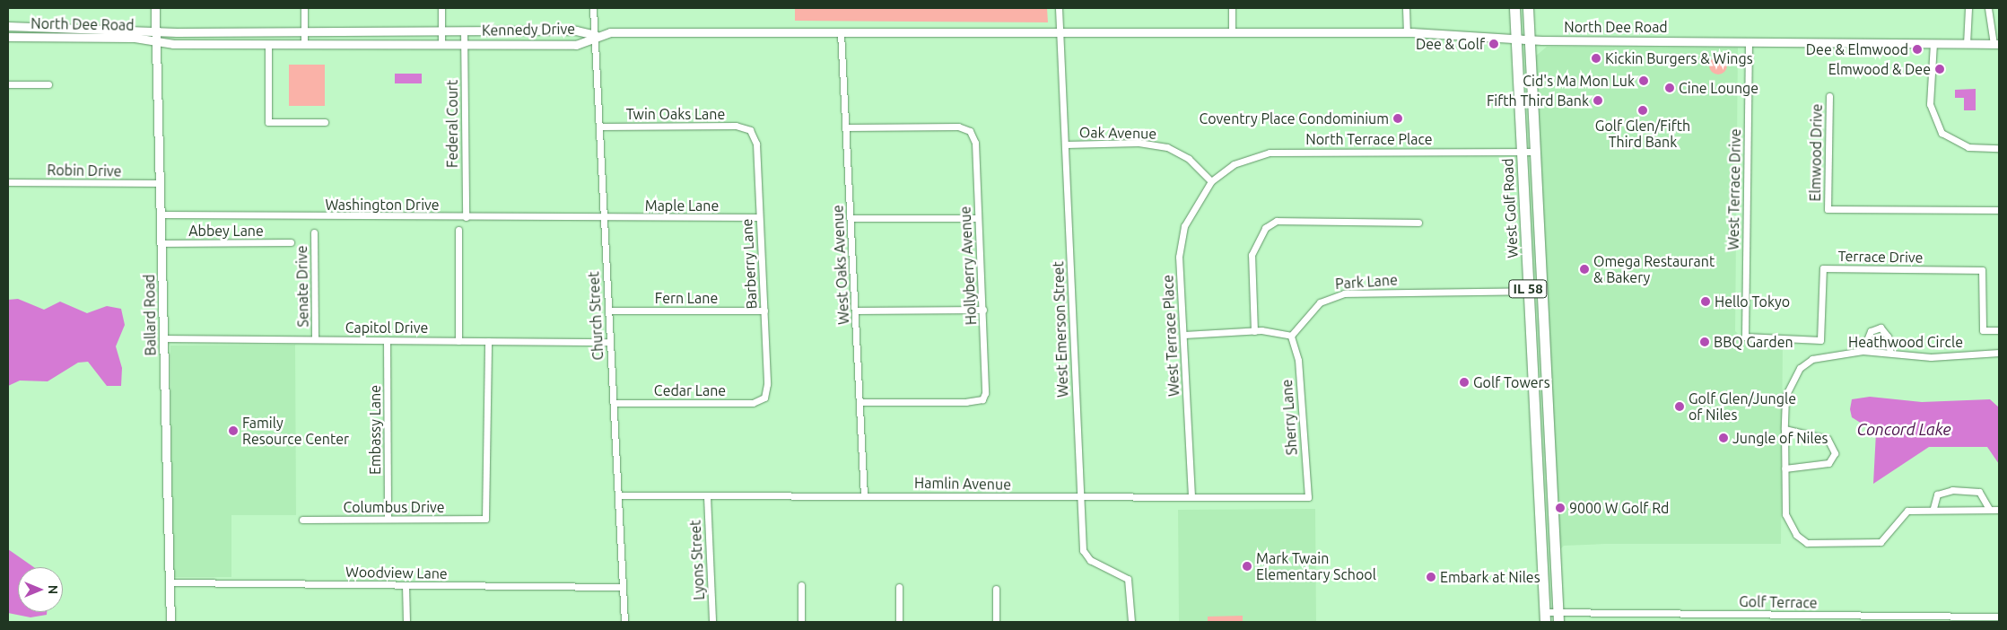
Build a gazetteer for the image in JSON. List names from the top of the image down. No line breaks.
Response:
{"streets":{"main road":["West Golf Road","IL 58"],"street":["North Dee Road","Kennedy Drive","Twin Oaks Lane","Federal Court","Oak Avenue","North Terrace Place","Elmwood Drive","Robin Drive","West Terrace Drive","Washington Drive","Maple Lane","Abbey Lane","Terrace Drive","Barberry Lane","West Oaks Avenue","Hollyberry Avenue","Park Lane","Senate Drive","Fern Lane","Ballard Road","Church Street","Capitol Drive","West Emerson Street","West Terrace Place","Heathwood Circle","Cedar Lane","Sherry Lane","Embassy Lane","Hamlin Avenue","Columbus Drive","Lyons Street","Woodview Lane","Golf Terrace"]},"crossings":[["North Dee Road","Kennedy Drive"],["North Dee Road","West Terrace Drive"],["North Dee Road","West Golf Road"],["North Dee Road","West Oaks Avenue"],["North Dee Road","Ballard Road"],["North Dee Road","Church Street"],["North Dee Road","West Emerson Street"],["Kennedy Drive","Federal Court"],["Kennedy Drive","Ballard Road"],["Kennedy Drive","Church Street"],["Twin Oaks Lane","Barberry Lane"],["Twin Oaks Lane","Church Street"],["Federal Court","Washington Drive"],["Oak Avenue","North Terrace Place"],["Oak Avenue","West Emerson Street"],["Oak Avenue","West Terrace Place"],["North Terrace Place","West Golf Road"],["North Terrace Place","West Terrace Place"],["Robin Drive","Ballard Road"],["West Terrace Drive","Terrace Drive"],["Washington Drive","Maple Lane"],["Washington Drive","Ballard Road"],["Washington Drive","Church Street"],["Maple Lane","Barberry Lane"],["Maple Lane","Church Street"],["West Golf Road","Park Lane"],["West Golf Road","IL 58"],["West Golf Road","Golf Terrace"],["Abbey Lane","Ballard Road"],["Barberry Lane","Fern Lane"],["Barberry Lane","Cedar Lane"],["West Oaks Avenue","Hollyberry Avenue"],["West Oaks Avenue","Hamlin Avenue"],["Park Lane","IL 58"],["Park Lane","Sherry Lane"],["Senate Drive","Capitol Drive"],["IL 58","Golf Terrace"],["Fern Lane","Church Street"],["Ballard Road","Capitol Drive"],["Ballard Road","Woodview Lane"],["Church Street","Capitol Drive"],["Church Street","Cedar Lane"],["Church Street","Hamlin Avenue"],["Church Street","Woodview Lane"],["Capitol Drive","Embassy Lane"],["Capitol Drive","Columbus Drive"],["West Emerson Street","Hamlin Avenue"],["West Terrace Place","Hamlin Avenue"],["Sherry Lane","Hamlin Avenue"],["Embassy Lane","Columbus Drive"],["Hamlin Avenue","Lyons Street"]],"water":["Concord Lake"],"places":["Dee & Golf","Dee & Elmwood","Kickin Burgers & Wings","Elmwood & Dee","Cid's Ma Mon Luk","Cine Lounge","Fifth Third Bank","Golf Glen/Fifth Third Bank","Coventry Place Condominium","Omega Restaurant & Bakery","Hello Tokyo","BBQ Garden","Golf Towers","Golf Glen/Jungle of Niles","Family Resource Center","Jungle of Niles","9000 W Golf Rd","Mark Twain Elementary School","Embark at Niles"],"north":"right"}
